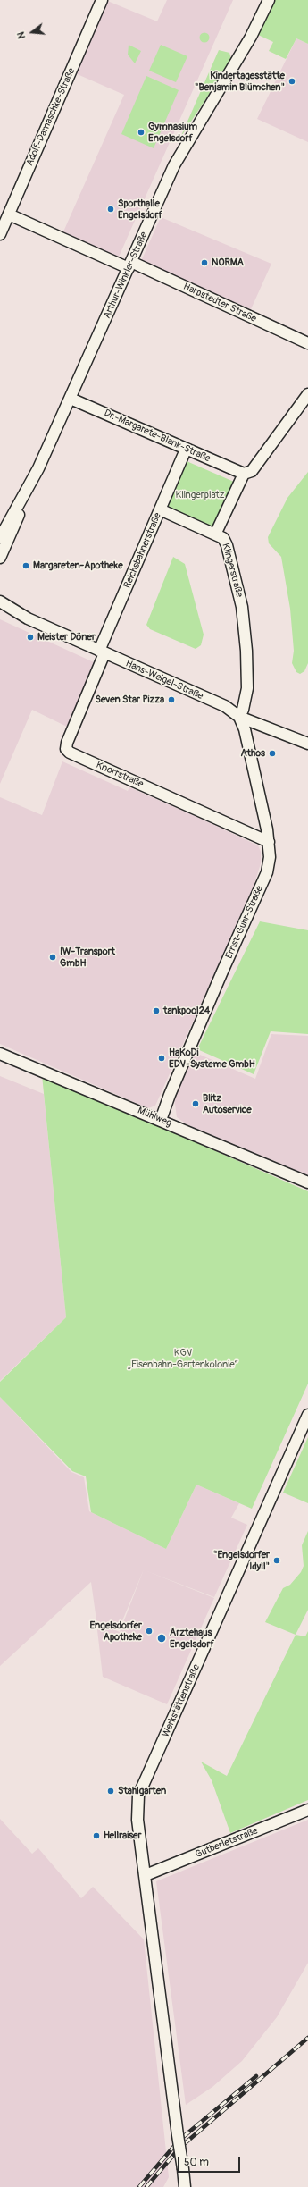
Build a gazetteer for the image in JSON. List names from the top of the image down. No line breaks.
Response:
{"streets":{"street":["Adolf-Damaschke-Straße","Arthur-Winkler-Straße","Harpstedter Straße","Dr.-Margarete-Blank-Straße","Reichsbahnerstraße","Klingerstraße","Hans-Weigel-Straße","Knorrstraße","Ernst-Guhr-Straße","Mühlweg","Werkstättenstraße","Gutberletstraße"]},"crossings":[["Adolf-Damaschke-Straße","Harpstedter Straße"],["Arthur-Winkler-Straße","Harpstedter Straße"],["Arthur-Winkler-Straße","Dr.-Margarete-Blank-Straße"],["Dr.-Margarete-Blank-Straße","Reichsbahnerstraße"],["Dr.-Margarete-Blank-Straße","Klingerstraße"],["Reichsbahnerstraße","Hans-Weigel-Straße"],["Reichsbahnerstraße","Knorrstraße"],["Klingerstraße","Hans-Weigel-Straße"],["Klingerstraße","Ernst-Guhr-Straße"],["Hans-Weigel-Straße","Knorrstraße"],["Hans-Weigel-Straße","Ernst-Guhr-Straße"],["Knorrstraße","Ernst-Guhr-Straße"],["Ernst-Guhr-Straße","Mühlweg"],["Werkstättenstraße","Gutberletstraße"]],"parks":["Klingerplatz","KGV „Eisenbahn-Gartenkolonie“"],"places":["Kindertagesstätte \"Benjamin Blümchen\"","Gymnasium Engelsdorf","Sporthalle Engelsdorf","NORMA","Margareten-Apotheke","Meister Döner","Seven Star Pizza","Athos","IW-Transport GmbH","tankpool24","HaKoDi EDV-Systeme GmbH","Blitz Autoservice","\"Engelsdorfer Idyll\"","Engelsdorfer Apotheke","Ärztehaus Engelsdorf","Stahlgarten","Hellraiser"],"scale_bar":"50 m","north":"left"}
